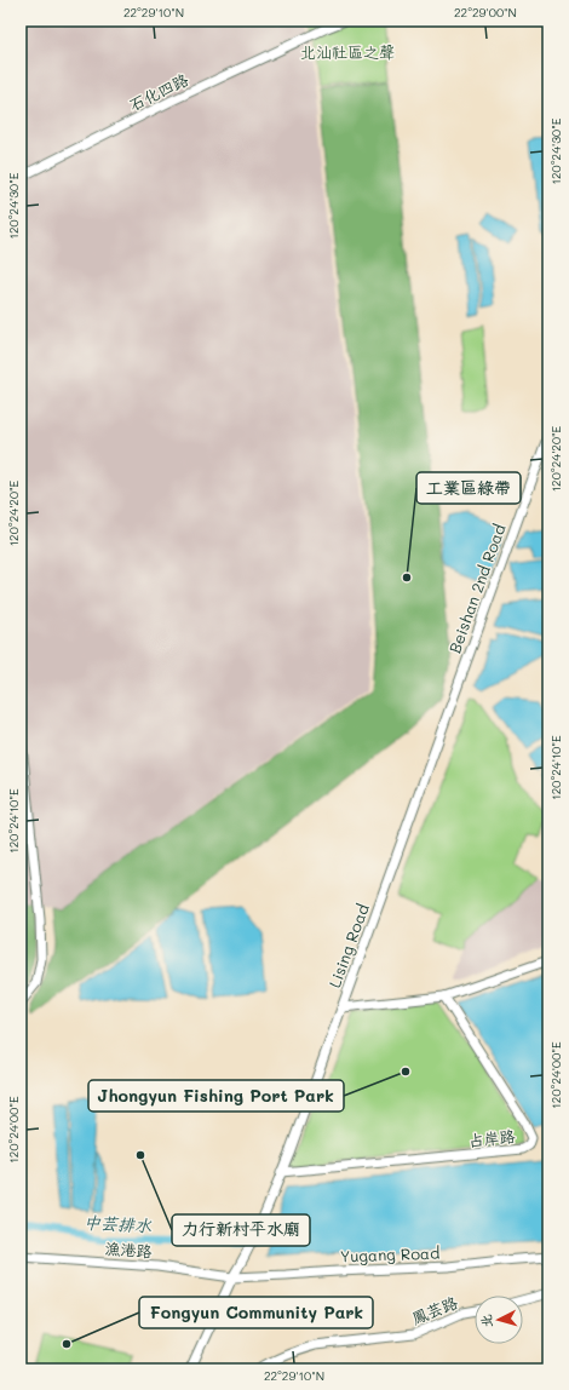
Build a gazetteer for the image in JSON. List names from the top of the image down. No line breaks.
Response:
{"streets":{"street":["石化四路","Beishan 2nd Road","Lising Road","占岸路","漁港路","Yugang Road","鳳芸路"]},"crossings":[["Beishan 2nd Road","Lising Road"],["Lising Road","占岸路"],["Lising Road","漁港路"],["Lising Road","Yugang Road"],["漁港路","Yugang Road"]],"water":["中芸排水"],"parks":["北汕社區之聲"],"places":["工業區綠帶","Jhongyun Fishing Port Park","力行新村平水廟","Fongyun Community Park"],"north":"left","coordinates":["22°29'10\"N","22°29'00\"N","120°24'30\"E","120°24'20\"E","120°24'10\"E","120°24'00\"E"]}
